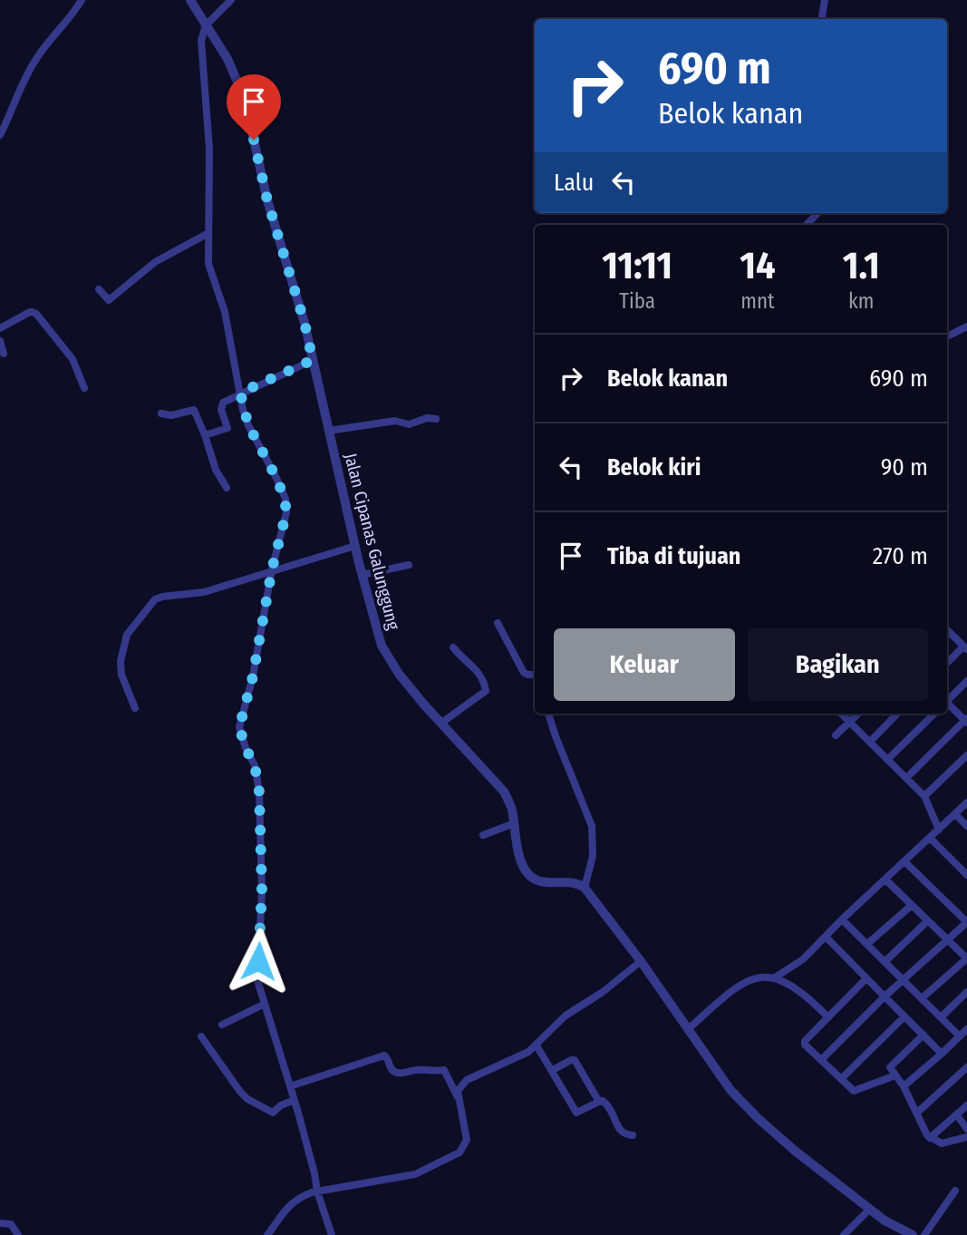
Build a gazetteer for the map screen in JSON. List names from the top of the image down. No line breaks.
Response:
{"streets":{"street":["Jalan Cipanas Galunggung"]},"page":{"turn":["690 m","Belok kanan"],"then":"Lalu","eta":["11:11","Tiba","14","mnt","1.1","km"],"list":[{"name":"Belok kanan","value":"690 m"},{"name":"Belok kiri","value":"90 m"},{"name":"Tiba di tujuan","value":"270 m"}],"buttons":["Keluar","Bagikan"]}}
